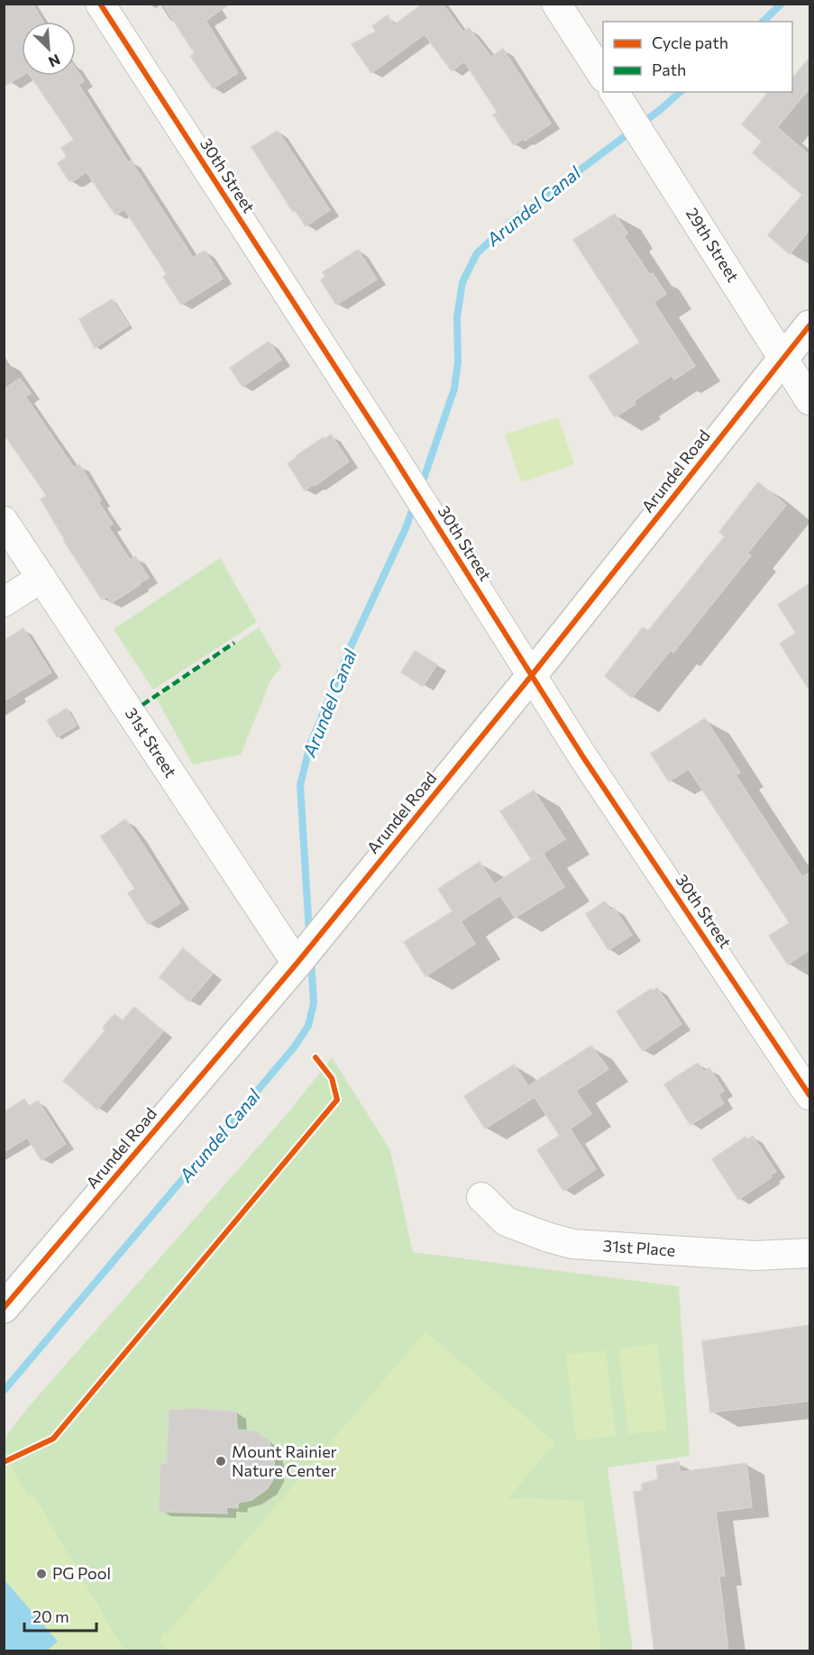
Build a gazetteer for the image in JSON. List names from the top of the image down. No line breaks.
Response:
{"streets":{"street":["30th Street","29th Street","Arundel Road","31st Street","31st Place"]},"crossings":[["30th Street","Arundel Road"],["29th Street","Arundel Road"],["Arundel Road","31st Street"]],"water":["Arundel Canal"],"places":["Mount Rainier Nature Center","PG Pool"],"legend":["Cycle path","Path"],"scale_bar":"20 m","north":"bottom right"}
